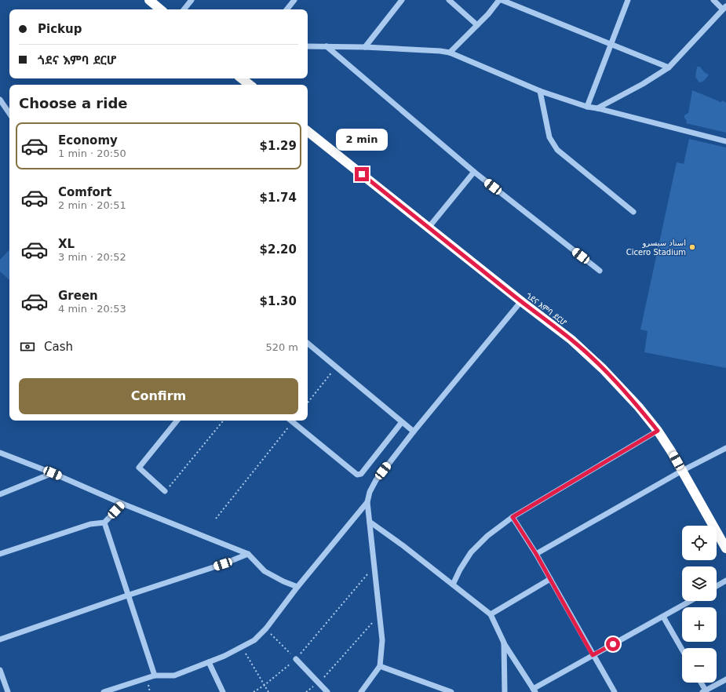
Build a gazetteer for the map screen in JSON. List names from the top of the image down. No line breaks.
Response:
{"streets":{"highway":["ጎደና እምባ ደርሆ"]},"places":["استاد سيسرو Cicero Stadium"],"page":{"banner":["Pickup","ጎደና እምባ ደርሆ"],"heading":"Choose a ride","list":[{"name":"Economy","note":"1 min · 20:50","value":"$1.29"},{"name":"Comfort","note":"2 min · 20:51","value":"$1.74"},{"name":"XL","note":"3 min · 20:52","value":"$2.20"},{"name":"Green","note":"4 min · 20:53","value":"$1.30"}],"bubble":"2 min","pay":["Cash","520 m"],"buttons":"Confirm","map_buttons":["+","−"]}}
